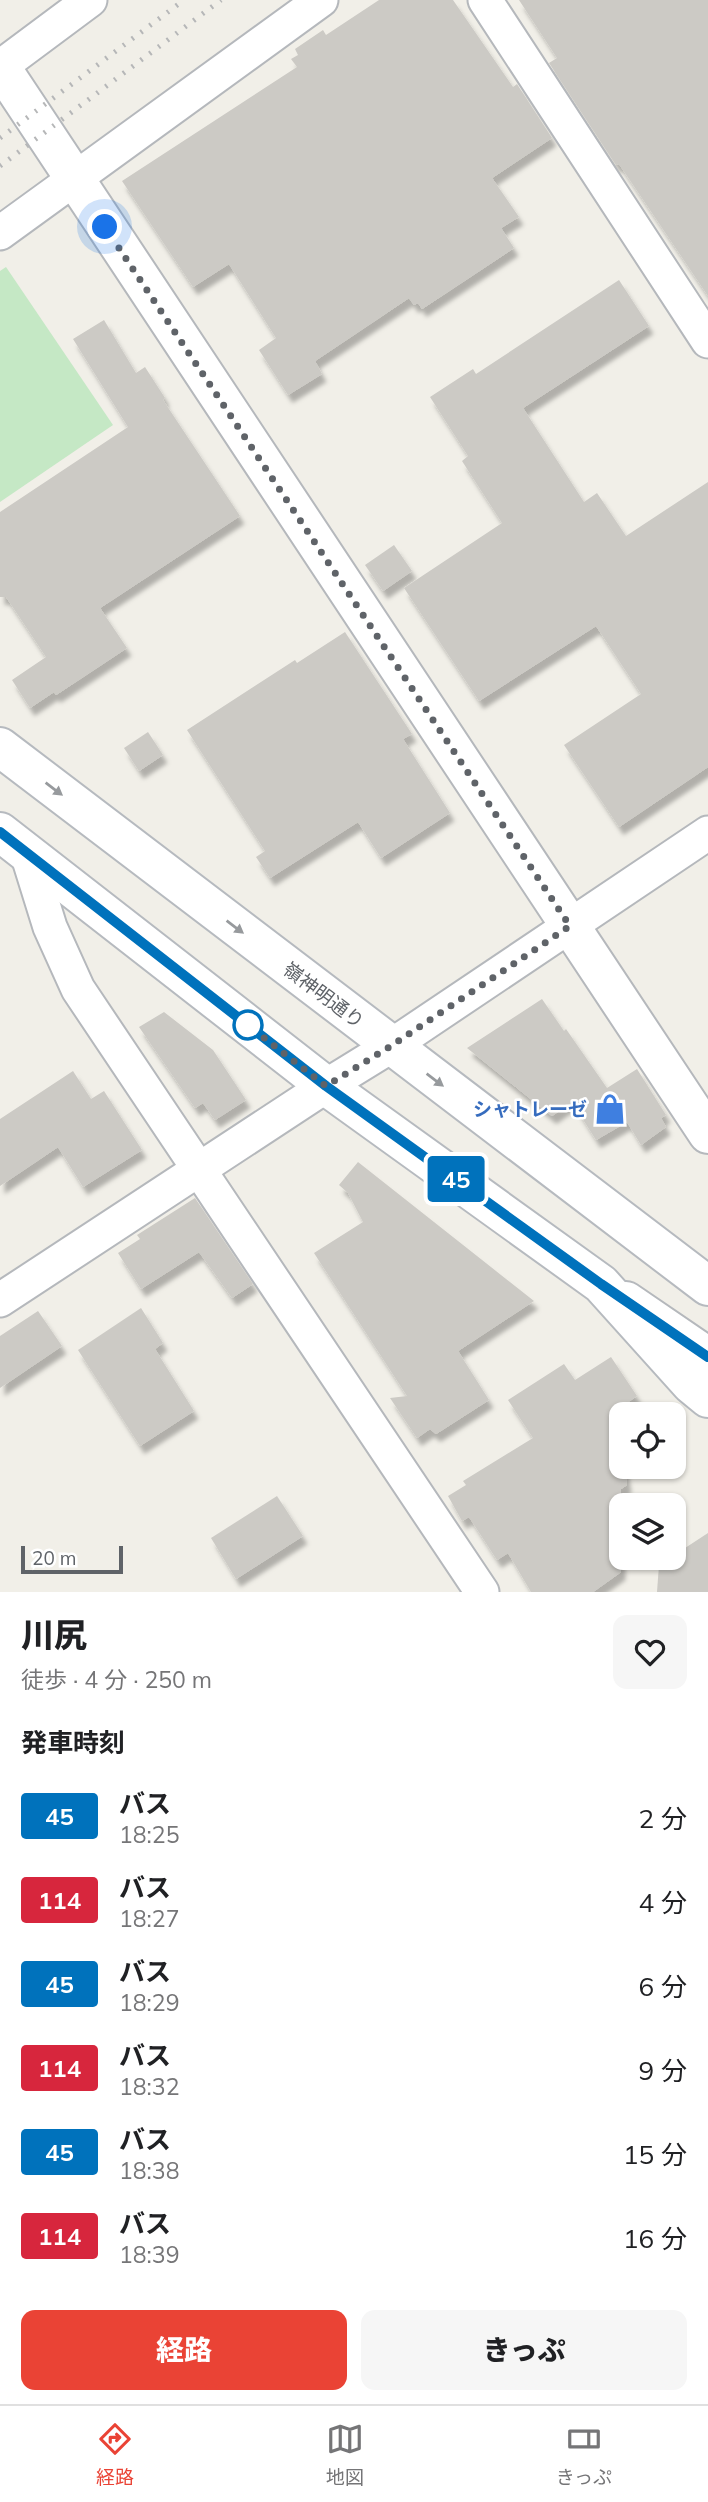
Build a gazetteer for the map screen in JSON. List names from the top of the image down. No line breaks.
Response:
{"streets":{"main road":["嶺神明通り"]},"places":{"shop":["シャトレーゼ"]},"lines":["bus line 45"],"scale_bar":"20 m","page":{"on_map":"45","scale":"20 m","heading":[["川尻","徒歩 · 4 分 · 250 m"],"発車時刻"],"list":[{"mark":"45","name":"バス","note":"18:25","value":"2 分"},{"mark":"114","name":"バス","note":"18:27","value":"4 分"},{"mark":"45","name":"バス","note":"18:29","value":"6 分"},{"mark":"114","name":"バス","note":"18:32","value":"9 分"},{"mark":"45","name":"バス","note":"18:38","value":"15 分"},{"mark":"114","name":"バス","note":"18:39","value":"16 分"}],"buttons":["経路","きっぷ"],"tabs":["経路","地図","きっぷ"]}}
